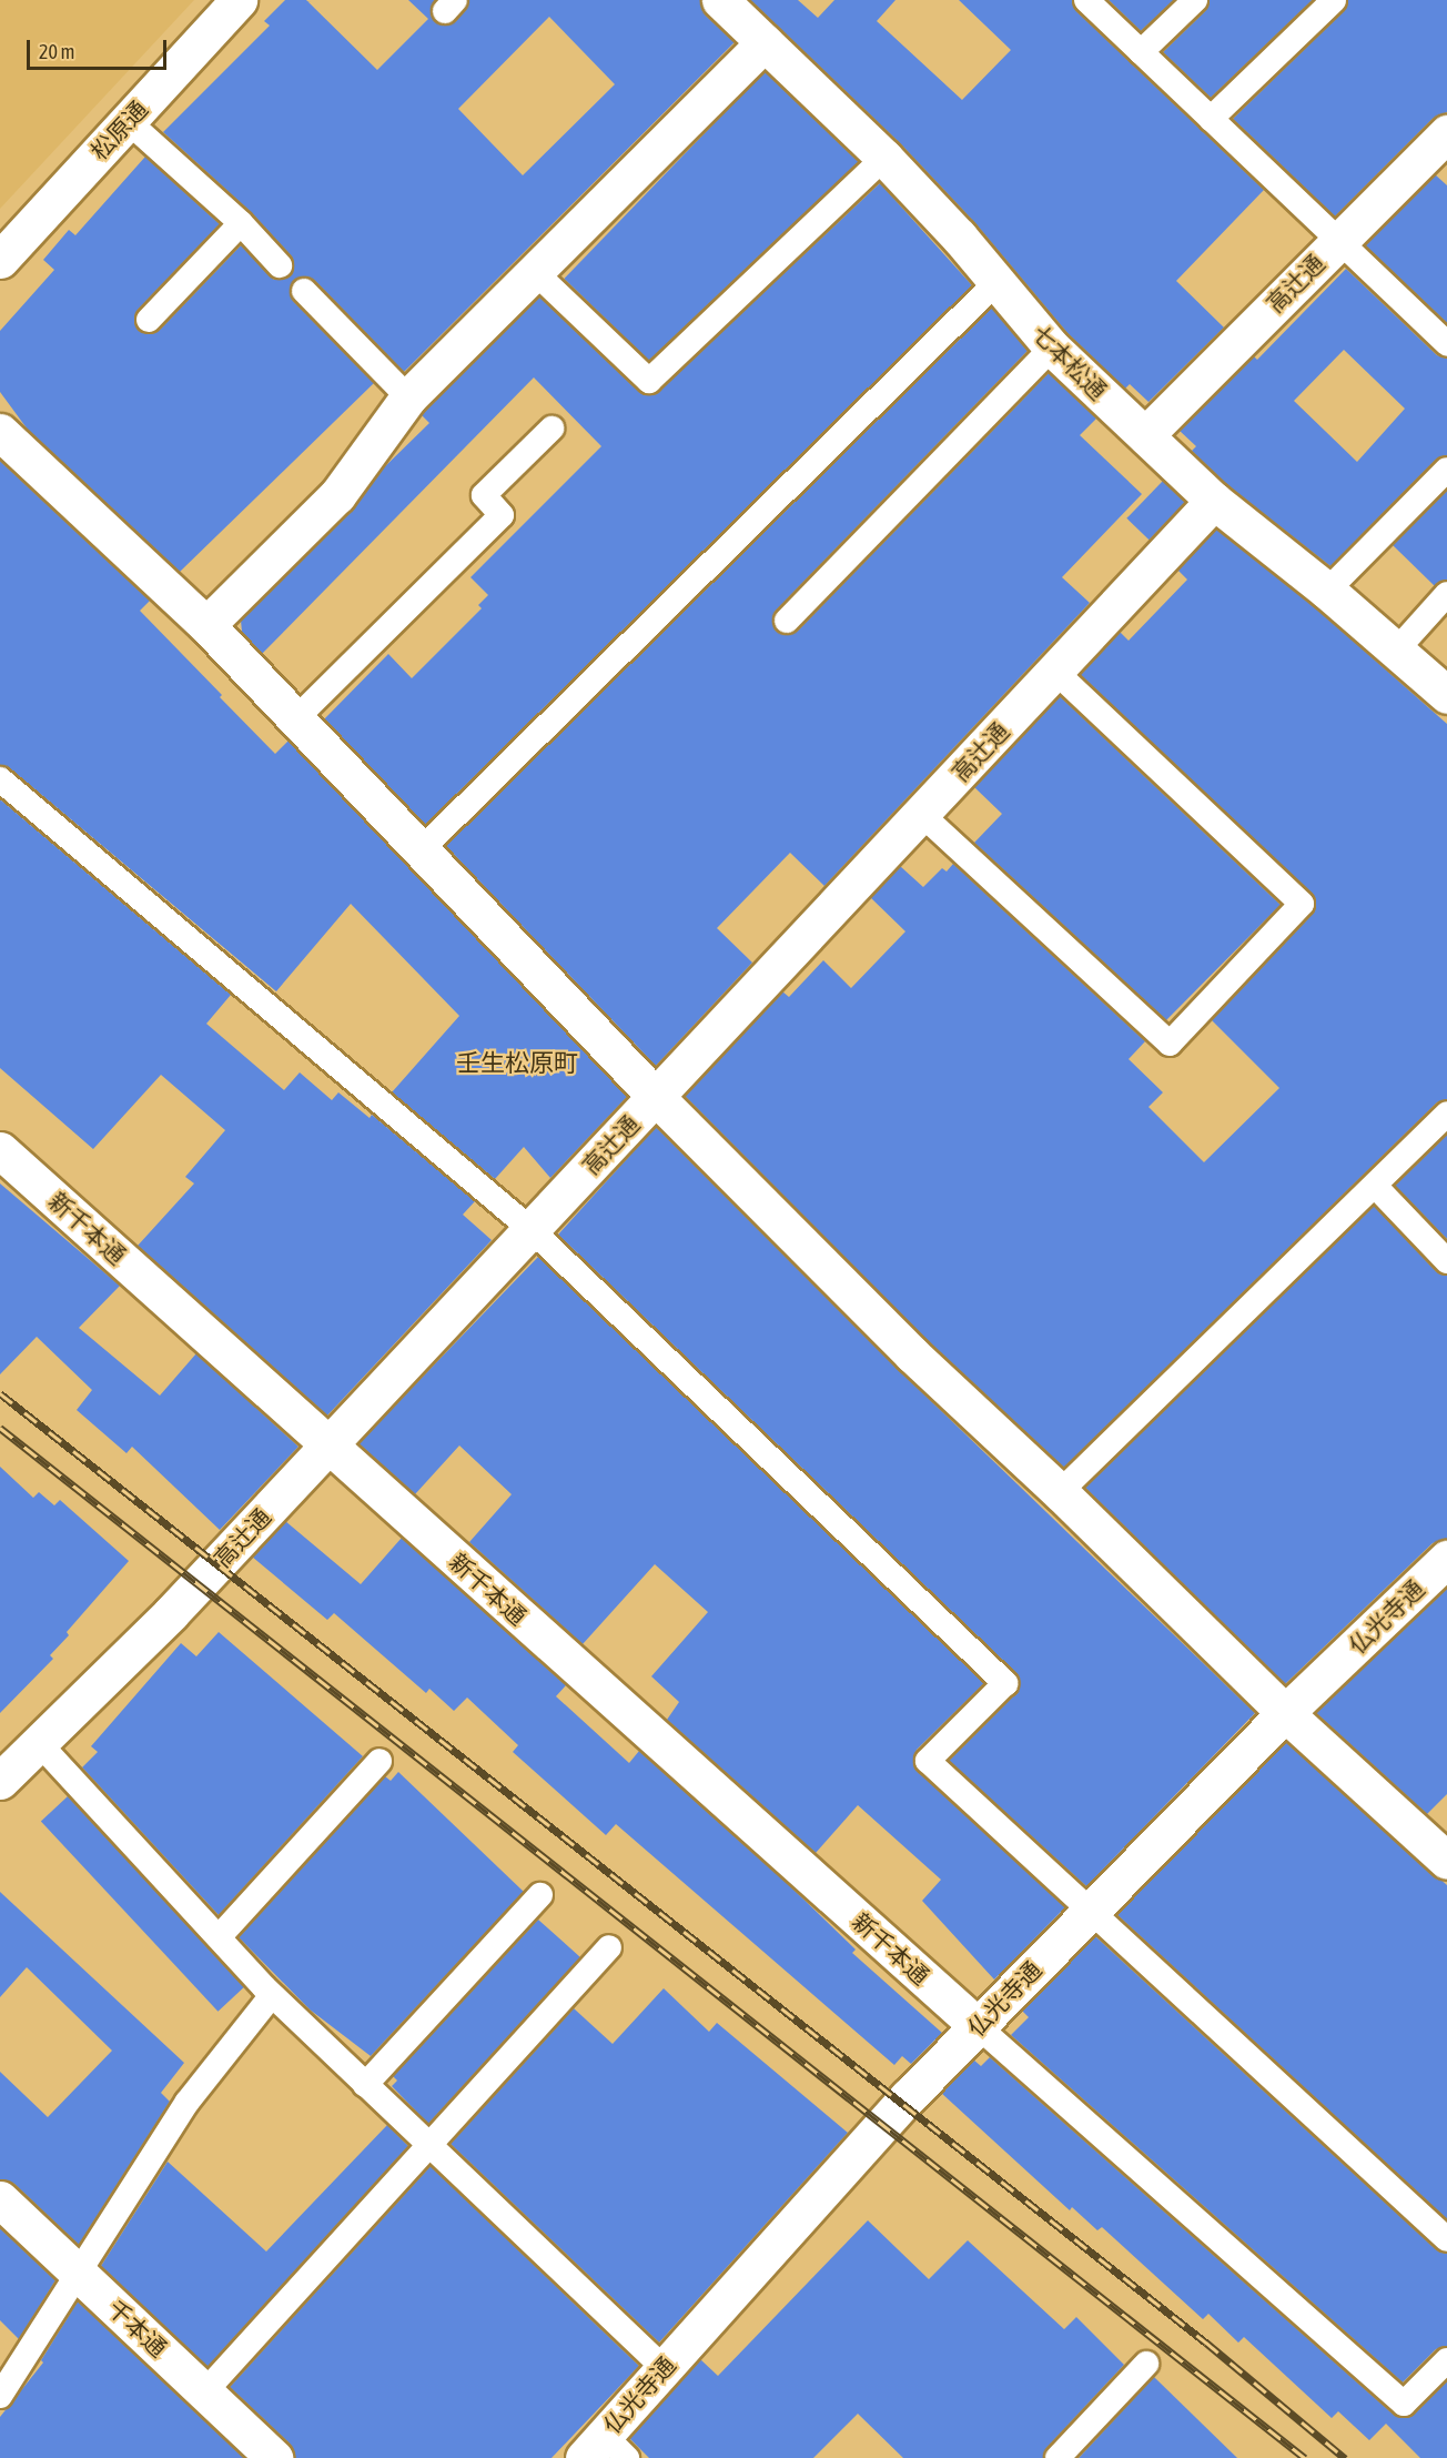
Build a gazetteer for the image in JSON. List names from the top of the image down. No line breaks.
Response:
{"streets":{"street":["松原通","高辻通","七本松通","新千本通","仏光寺通","千本通"]},"crossings":[["高辻通","七本松通"],["高辻通","新千本通"],["新千本通","仏光寺通"]],"districts":["壬生松原町"],"scale_bar":"20 m"}
